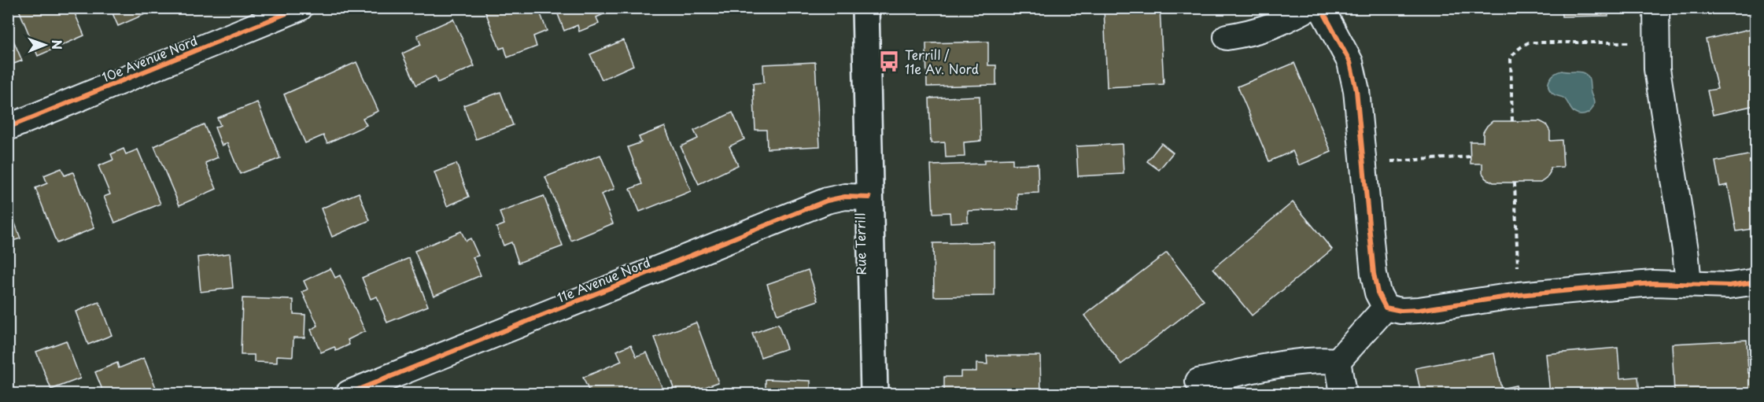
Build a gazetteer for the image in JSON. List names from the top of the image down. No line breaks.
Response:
{"streets":{"street":["10e Avenue Nord","Rue Terrill","11e Avenue Nord"]},"crossings":[["Rue Terrill","11e Avenue Nord"]],"places":{"bus stop":["Terrill / 11e Av. Nord"]},"north":"right"}
